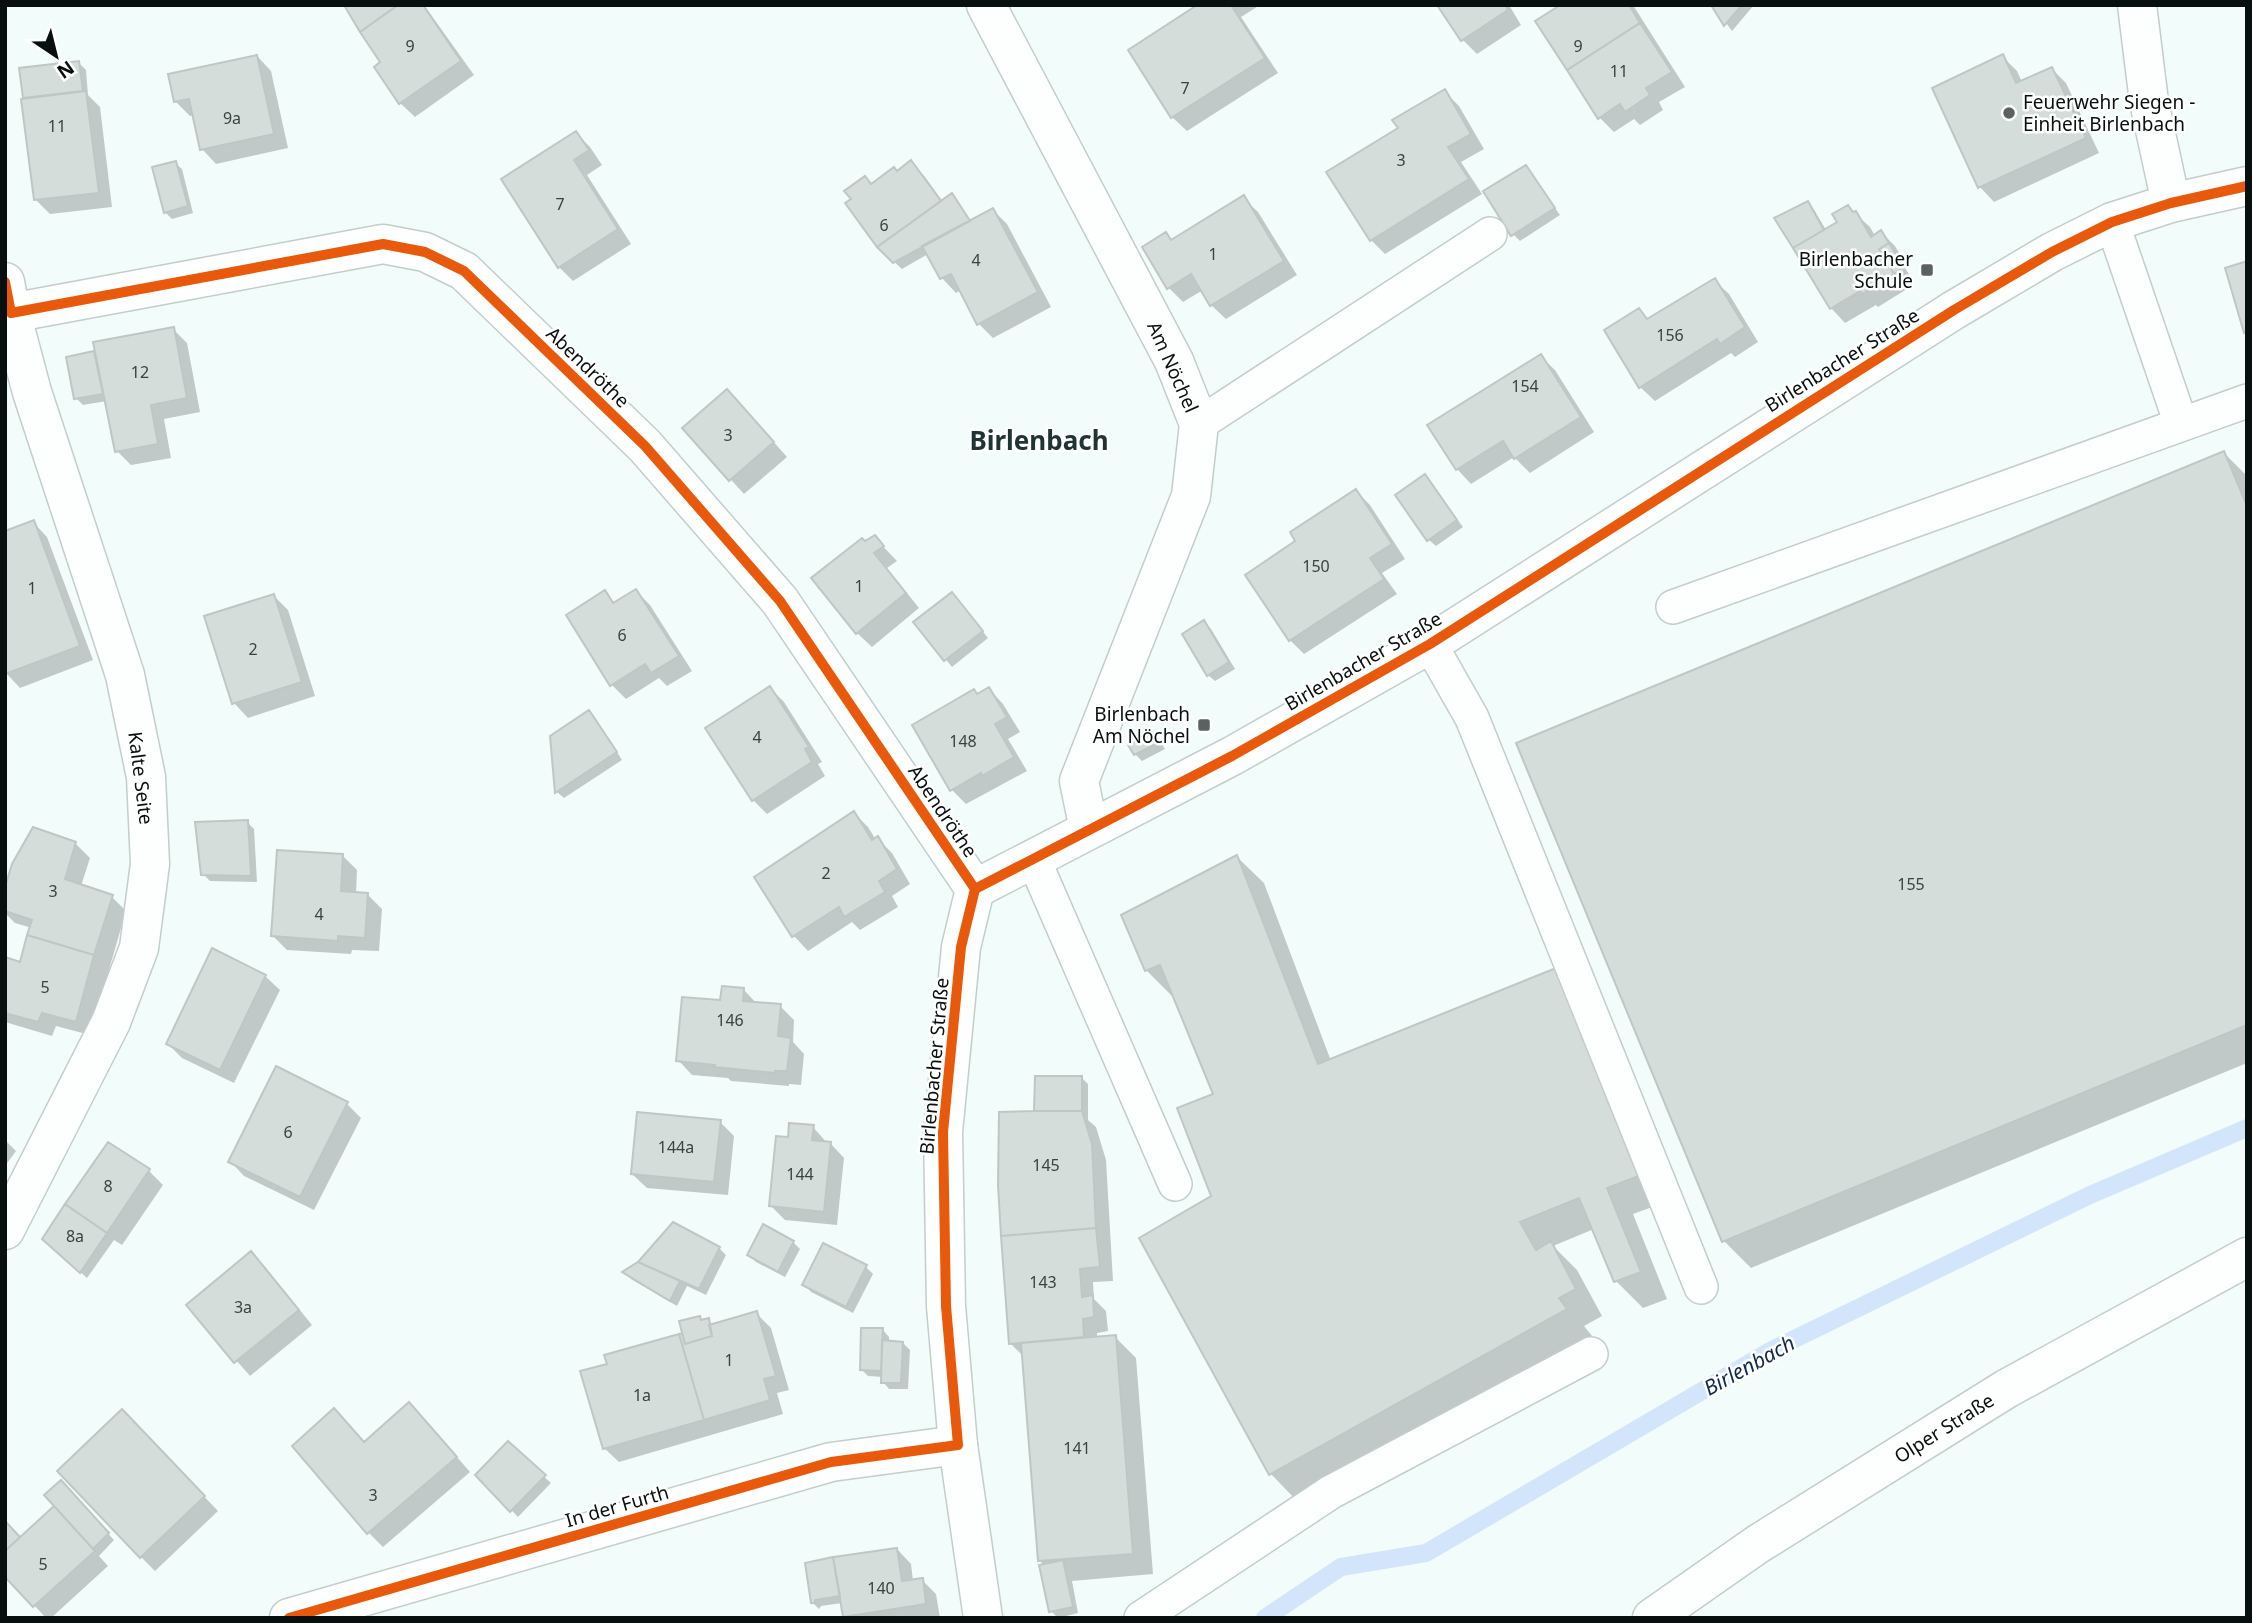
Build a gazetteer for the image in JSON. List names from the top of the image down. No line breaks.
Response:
{"streets":{"street":["Birlenbacher Straße","Abendröthe","Am Nöchel","Kalte Seite","Olper Straße","In der Furth"]},"crossings":[["Birlenbacher Straße","Abendröthe"],["Birlenbacher Straße","Am Nöchel"],["Birlenbacher Straße","In der Furth"],["Abendröthe","Kalte Seite"]],"districts":["Birlenbach"],"water":["Birlenbach"],"places":{"other":["Feuerwehr Siegen - Einheit Birlenbach"],"transit":["Birlenbacher Schule","Birlenbach Am Nöchel"]},"house_numbers":["9","9","11","7","9a","11","3","7","6","1","4","156","12","154","3","150","1","1","6","2","4","148","2","155","3","4","5","146","6","144a","145","144","8","8a","143","3a","1","1a","141","3","5","140"],"north":"bottom right"}
